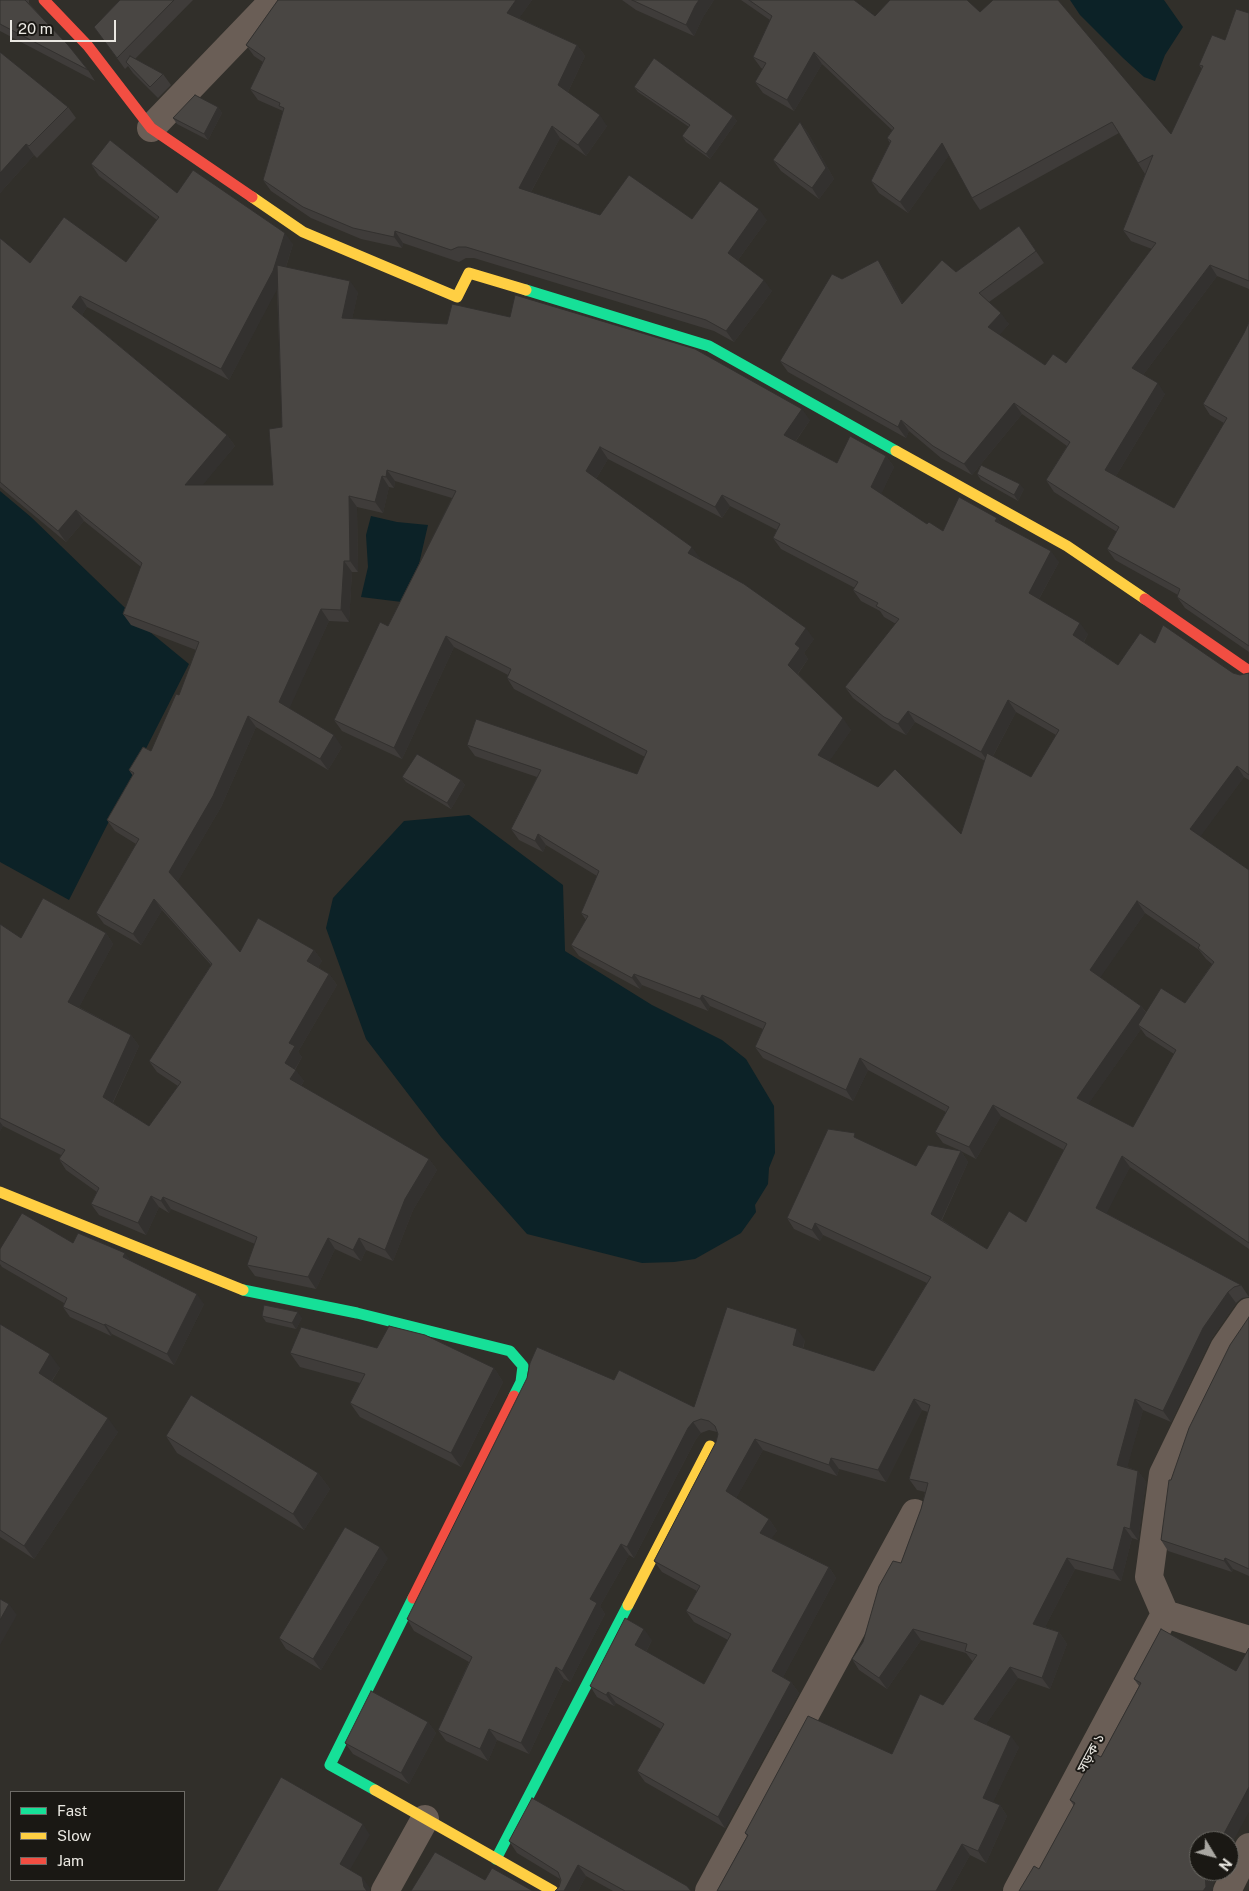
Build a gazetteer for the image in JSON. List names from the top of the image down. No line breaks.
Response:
{"streets":{"street":["সড়ক ১"]},"legend":["Fast","Slow","Jam"],"scale_bar":"20 m","north":"bottom right"}
